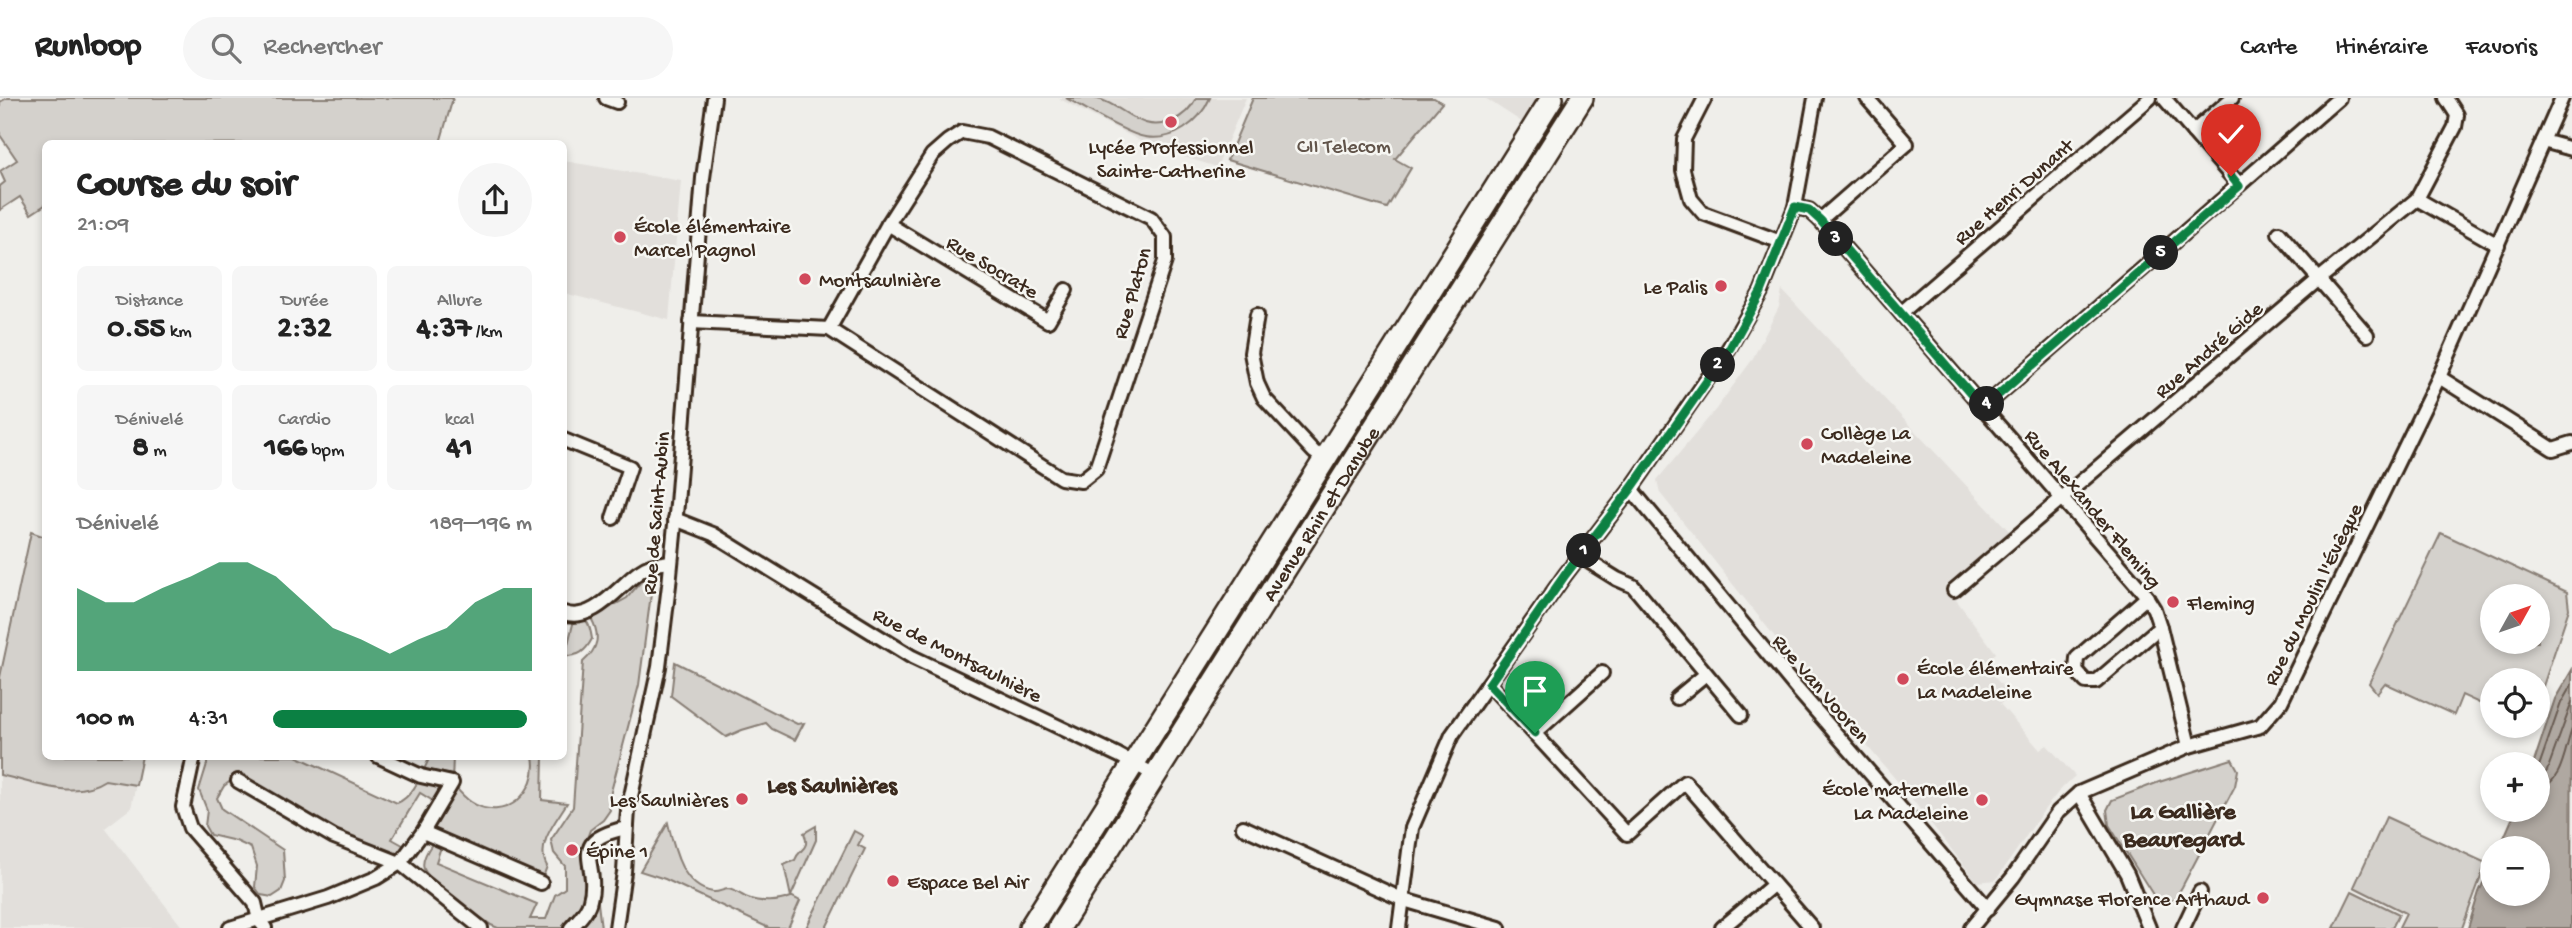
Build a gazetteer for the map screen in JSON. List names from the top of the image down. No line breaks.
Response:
{"streets":{"main road":["Avenue Rhin et Danube"],"street":["Rue Henri Dunant","Rue Socrate","Rue Platon","Rue André Gide","Rue Alexander Fleming","Rue de Saint-Aubin","Rue du Moulin l'Évêque","Rue de Montsaulnière","Rue Van Vooren"]},"crossings":[["Rue Henri Dunant","Rue Alexander Fleming"],["Rue Socrate","Rue Platon"],["Rue Platon","Rue de Saint-Aubin"],["Rue André Gide","Rue Alexander Fleming"],["Rue Alexander Fleming","Rue du Moulin l'Évêque"],["Rue de Saint-Aubin","Rue de Montsaulnière"],["Avenue Rhin et Danube","Rue de Montsaulnière"],["Rue du Moulin l'Évêque","Rue Van Vooren"]],"districts":["Les Saulnières","La Gallière Beauregard"],"parks":["CII Telecom"],"places":["Lycée Professionnel Sainte-Catherine","École élémentaire Marcel Pagnol","Montsaulnière","Le Palis","Collège La Madeleine","Fleming","École élémentaire La Madeleine","Les Saulnières","École maternelle La Madeleine","Épine 1","Espace Bel Air","Gymnase Florence Arthaud"],"north":"top right","page":{"header":"Runloop","search":"Rechercher","nav":["Carte","Itinéraire","Favoris"],"heading":["Course du soir","21:09"],"pins":["3","5","2","4","1"],"stats":[["Distance","0.55 km"],["Durée","2:32"],["Allure","4:37 /km"],["Dénivelé","8 m"],["Cardio","166 bpm"],["kcal","41"]],"chart":["Dénivelé","189–196 m"],"map_buttons":["+","−"],"list":[{"name":"100 m","note":"4:31"}]}}
